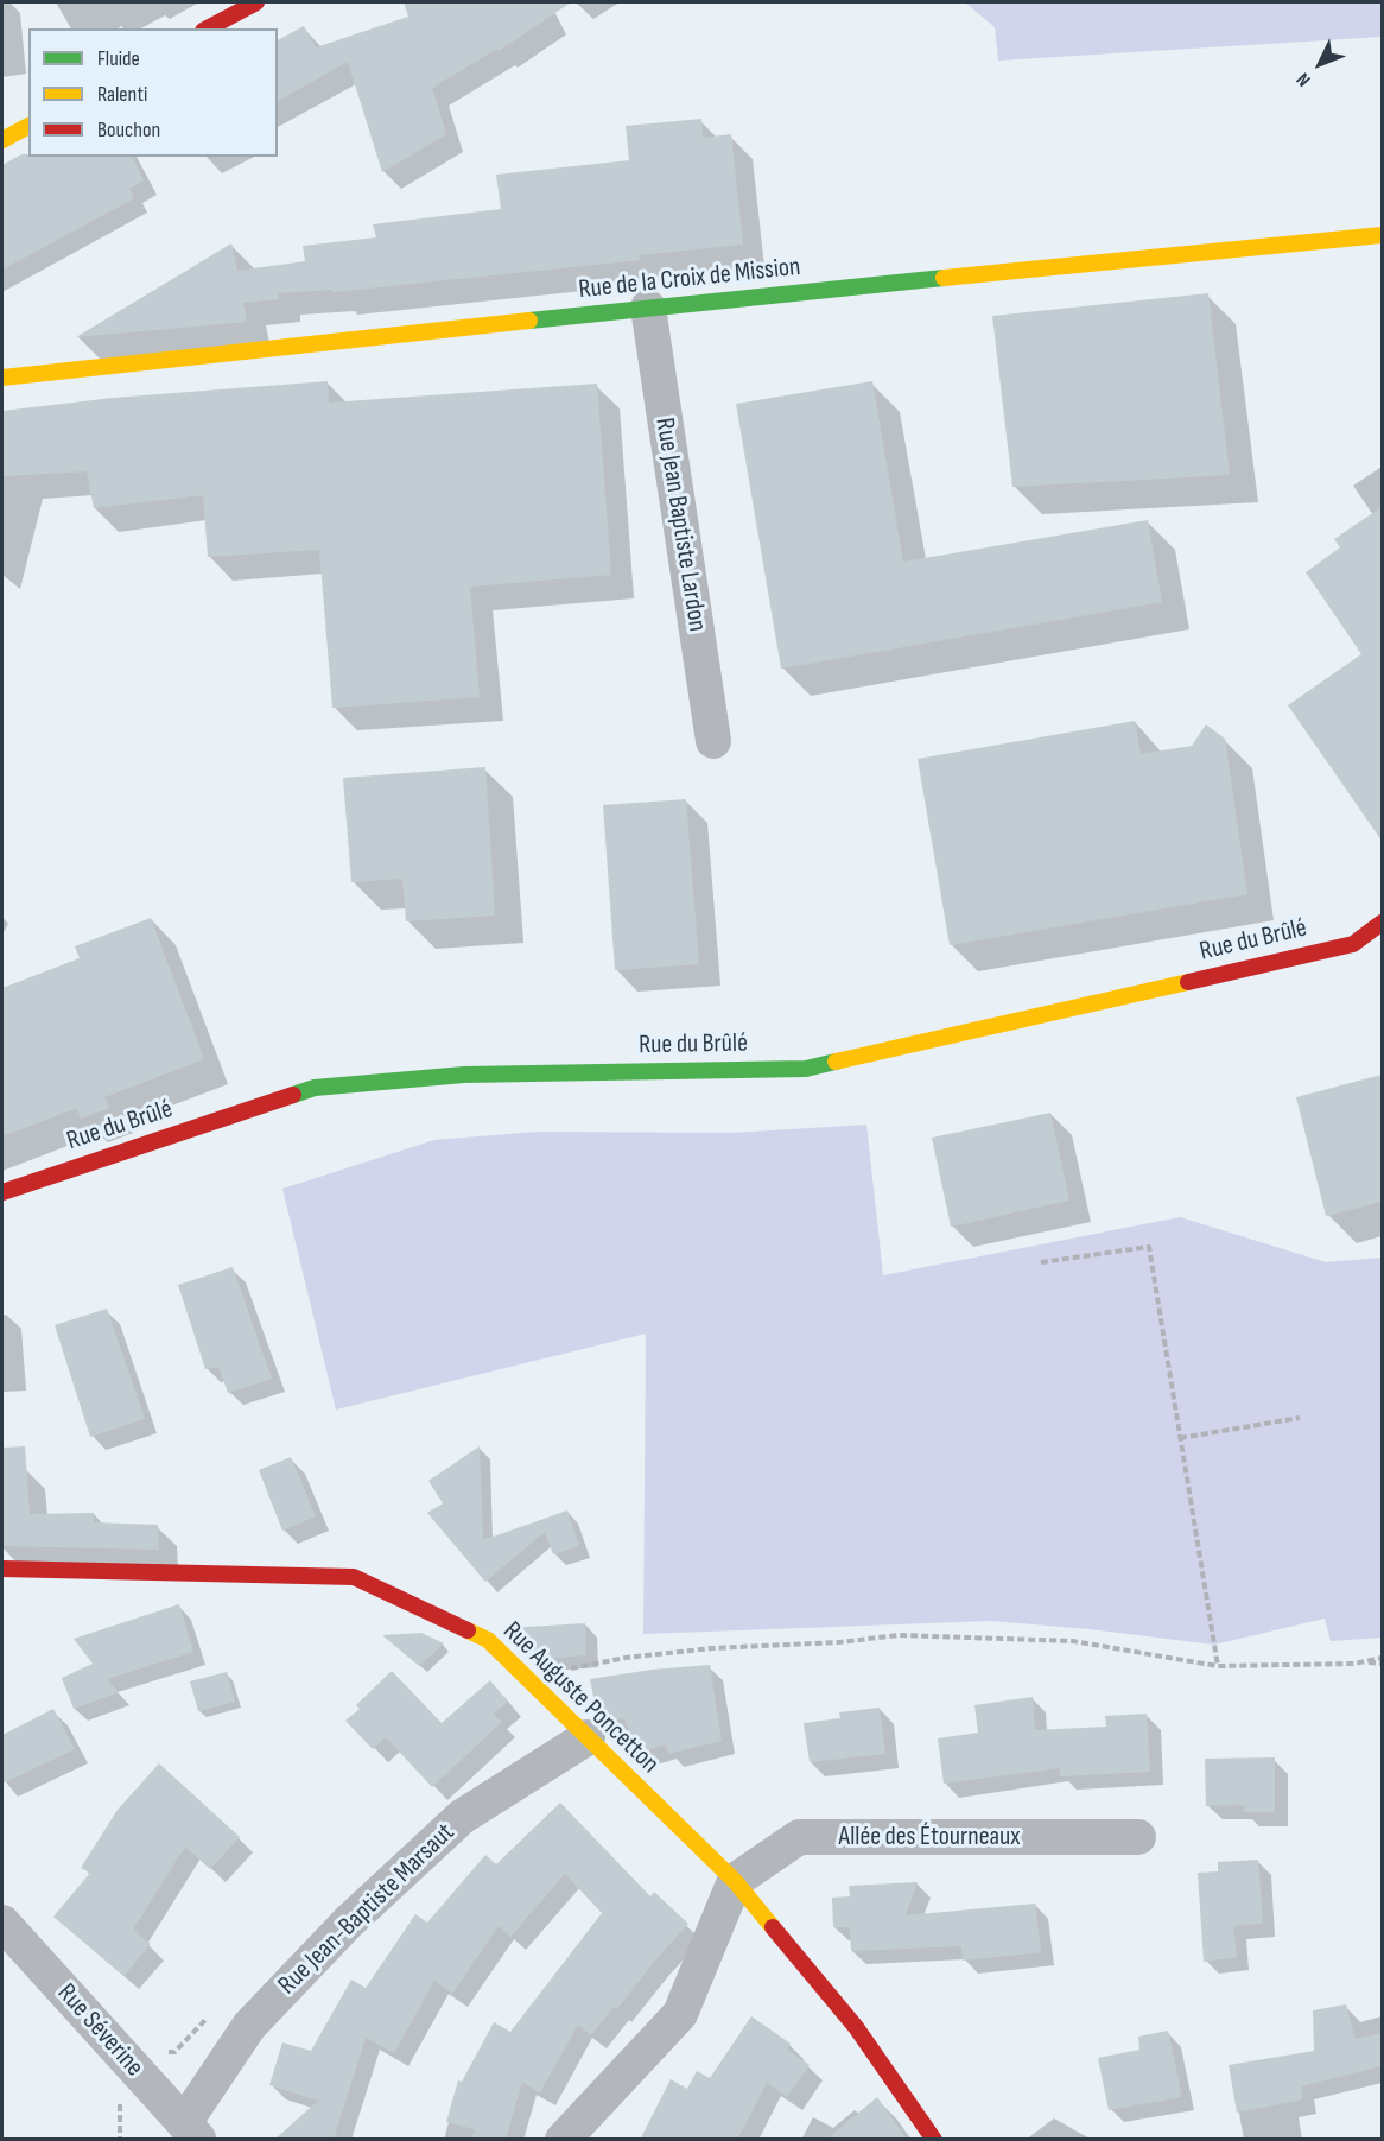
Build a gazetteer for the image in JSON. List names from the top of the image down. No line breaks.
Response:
{"streets":{"street":["Rue de la Croix de Mission","Rue Jean Baptiste Lardon","Rue du Brûlé","Rue Auguste Poncetton","Allée des Étourneaux","Rue Jean-Baptiste Marsaut","Rue Séverine"]},"crossings":[["Rue de la Croix de Mission","Rue Jean Baptiste Lardon"],["Rue Auguste Poncetton","Allée des Étourneaux"],["Rue Auguste Poncetton","Rue Jean-Baptiste Marsaut"],["Rue Jean-Baptiste Marsaut","Rue Séverine"]],"legend":["Fluide","Ralenti","Bouchon"],"north":"bottom left"}
